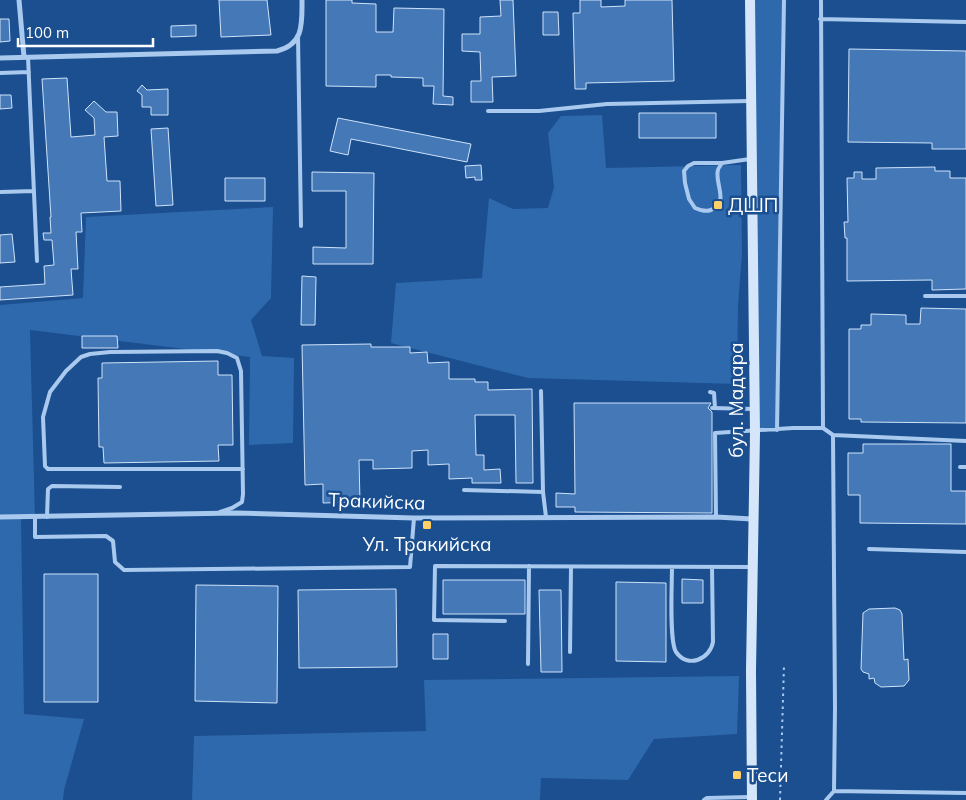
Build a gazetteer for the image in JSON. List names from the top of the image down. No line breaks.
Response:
{"streets":{"main road":["бул. Мадара"],"street":["Тракийска"]},"crossings":[["бул. Мадара","Тракийска"]],"places":{"transit":["ДШП","Ул. Тракийска","Теси"]},"scale_bar":"100 m"}
